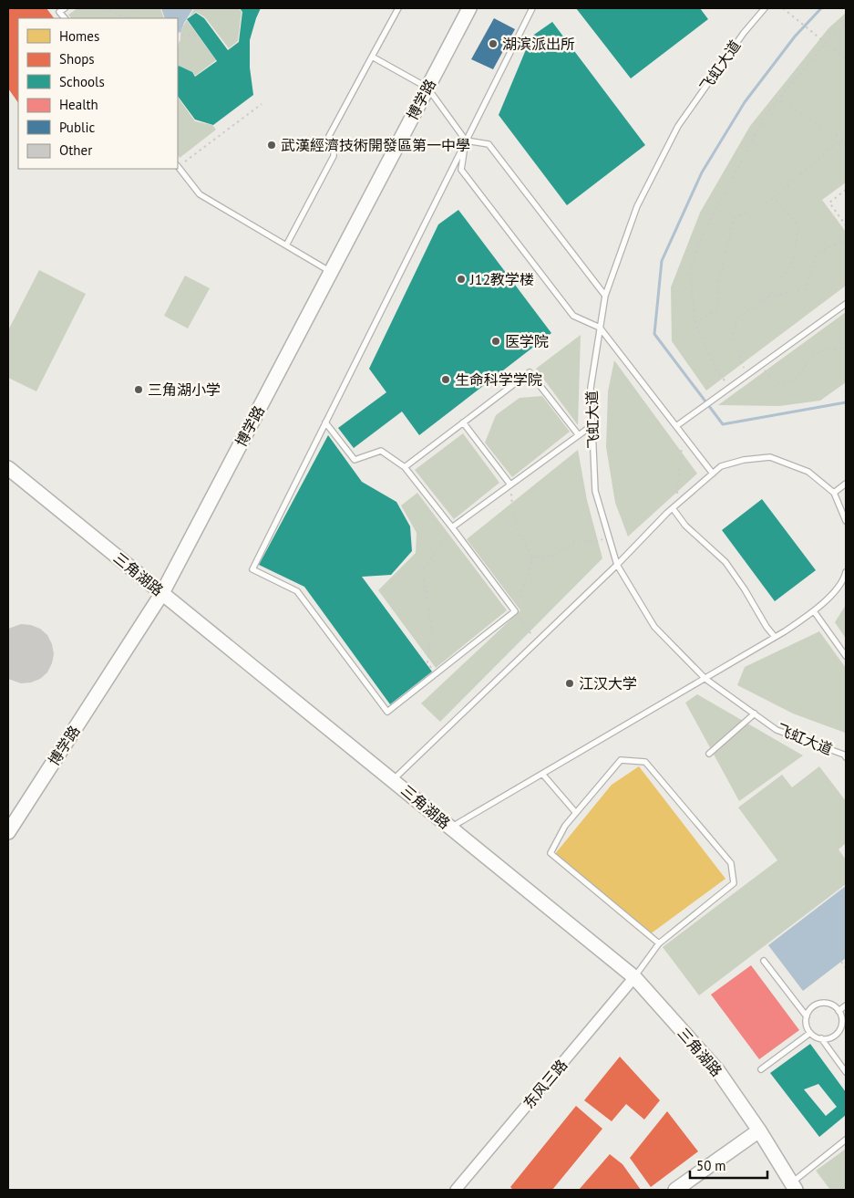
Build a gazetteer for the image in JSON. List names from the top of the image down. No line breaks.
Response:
{"streets":{"street":["博学路","三角湖路","东风三路"],"lane":["飞虹大道"]},"crossings":[["博学路","三角湖路"],["三角湖路","东风三路"]],"places":["湖滨派出所","武漢經濟技術開發區第一中學","J12教学楼","医学院","生命科学学院","三角湖小学","江汉大学"],"legend":["Homes","Shops","Schools","Health","Public","Other"],"scale_bar":"50 m"}
